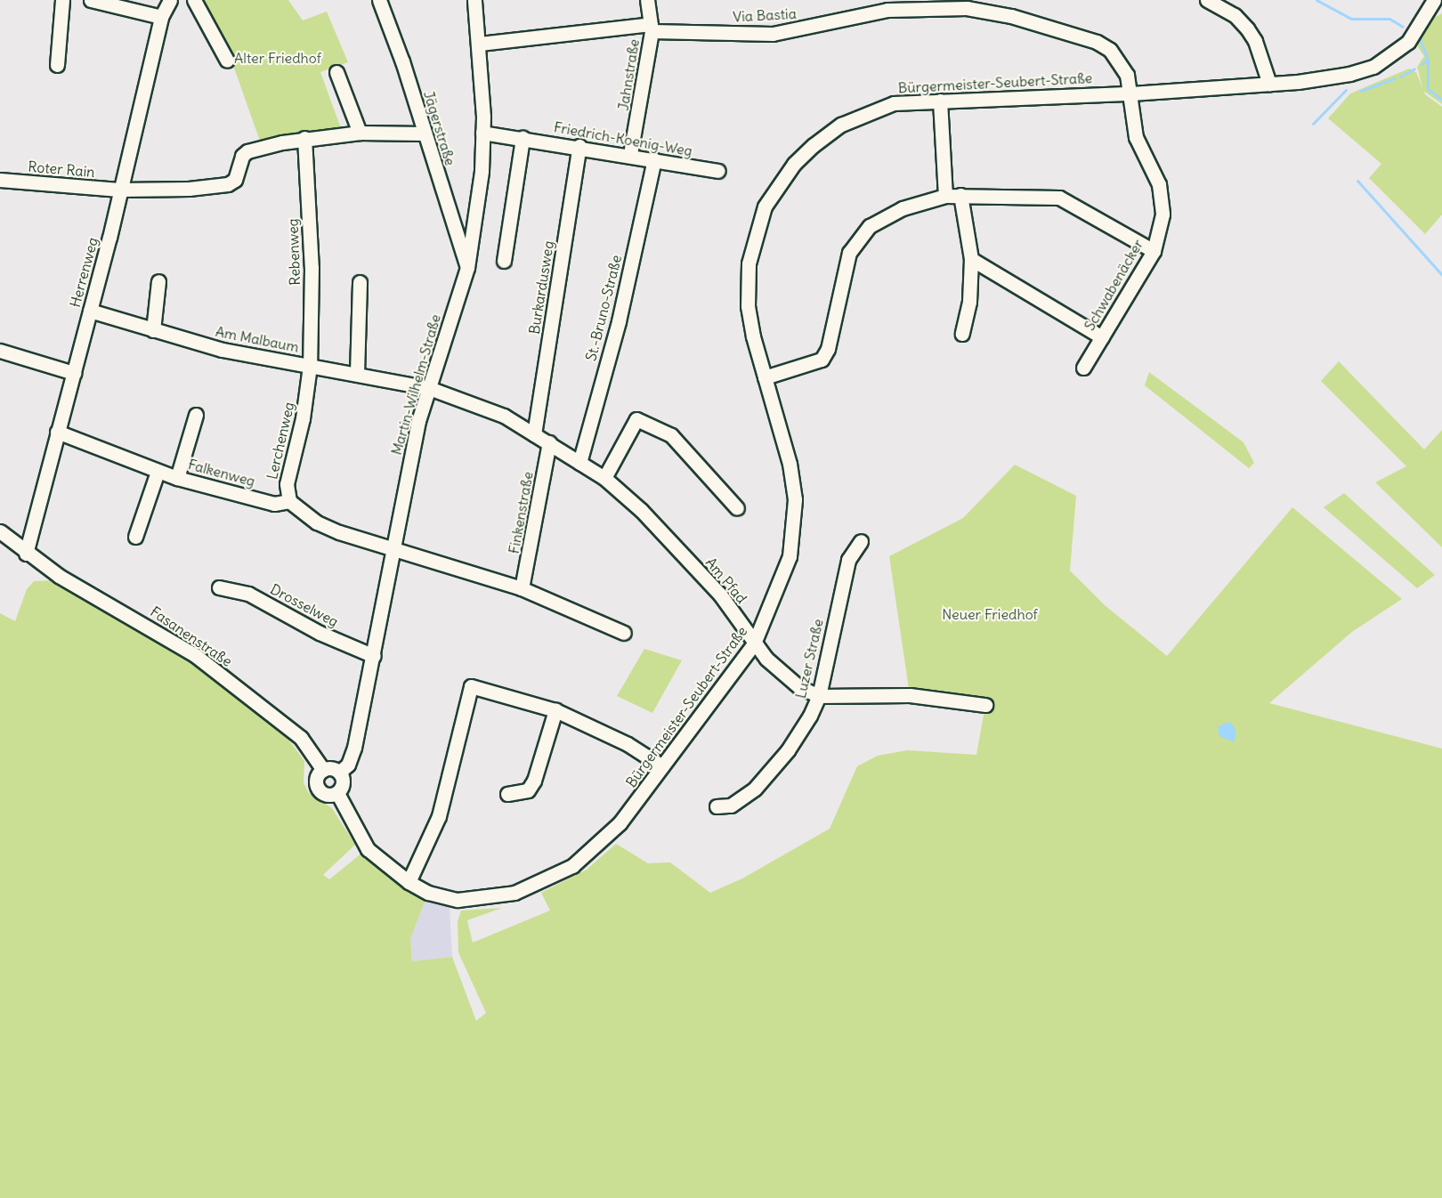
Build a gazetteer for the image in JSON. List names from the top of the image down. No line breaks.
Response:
{"streets":{"street":["Via Bastia","Jahnstraße","Bürgermeister-Seubert-Straße","Jägerstraße","Friedrich-Koenig-Weg","Roter Rain","Rebenweg","Herrenweg","Schwabenäcker","Burkardusweg","St.-Bruno-Straße","Am Malbaum","Martin-Wilhelm-Straße","Lerchenweg","Falkenweg","Finkenstraße","Am Pfad","Drosselweg","Fasanenstraße","Luzer Straße"]},"crossings":[["Via Bastia","Jahnstraße"],["Via Bastia","Bürgermeister-Seubert-Straße"],["Via Bastia","Schwabenäcker"],["Via Bastia","Martin-Wilhelm-Straße"],["Jahnstraße","Friedrich-Koenig-Weg"],["Bürgermeister-Seubert-Straße","Schwabenäcker"],["Bürgermeister-Seubert-Straße","Martin-Wilhelm-Straße"],["Bürgermeister-Seubert-Straße","Am Pfad"],["Bürgermeister-Seubert-Straße","Fasanenstraße"],["Jägerstraße","Martin-Wilhelm-Straße"],["Friedrich-Koenig-Weg","Burkardusweg"],["Friedrich-Koenig-Weg","St.-Bruno-Straße"],["Friedrich-Koenig-Weg","Martin-Wilhelm-Straße"],["Roter Rain","Rebenweg"],["Roter Rain","Herrenweg"],["Rebenweg","Am Malbaum"],["Rebenweg","Lerchenweg"],["Herrenweg","Am Malbaum"],["Herrenweg","Falkenweg"],["Herrenweg","Fasanenstraße"],["Burkardusweg","Am Pfad"],["St.-Bruno-Straße","Am Pfad"],["Am Malbaum","Martin-Wilhelm-Straße"],["Am Malbaum","Lerchenweg"],["Am Malbaum","Am Pfad"],["Martin-Wilhelm-Straße","Am Pfad"],["Martin-Wilhelm-Straße","Drosselweg"],["Martin-Wilhelm-Straße","Fasanenstraße"],["Lerchenweg","Falkenweg"],["Finkenstraße","Am Pfad"],["Am Pfad","Luzer Straße"]],"parks":["Alter Friedhof","Neuer Friedhof"]}
